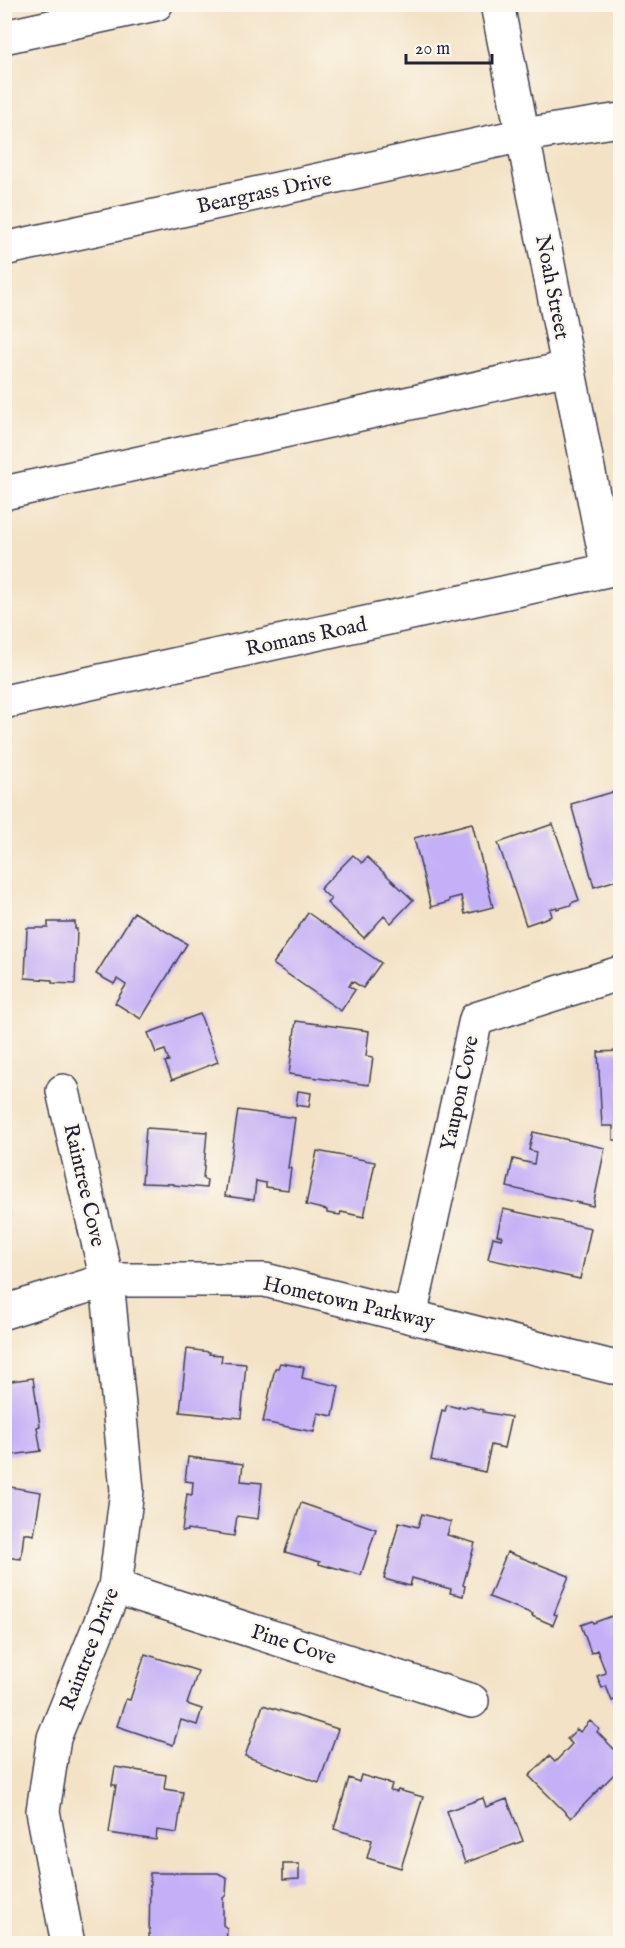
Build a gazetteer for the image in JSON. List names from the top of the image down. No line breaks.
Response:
{"streets":{"street":["Beargrass Drive","Noah Street","Romans Road","Yaupon Cove","Raintree Cove","Hometown Parkway","Pine Cove","Raintree Drive"]},"crossings":[["Beargrass Drive","Noah Street"],["Noah Street","Romans Road"],["Yaupon Cove","Hometown Parkway"],["Raintree Cove","Hometown Parkway"],["Raintree Cove","Raintree Drive"],["Hometown Parkway","Raintree Drive"],["Pine Cove","Raintree Drive"]],"scale_bar":"20 m"}
